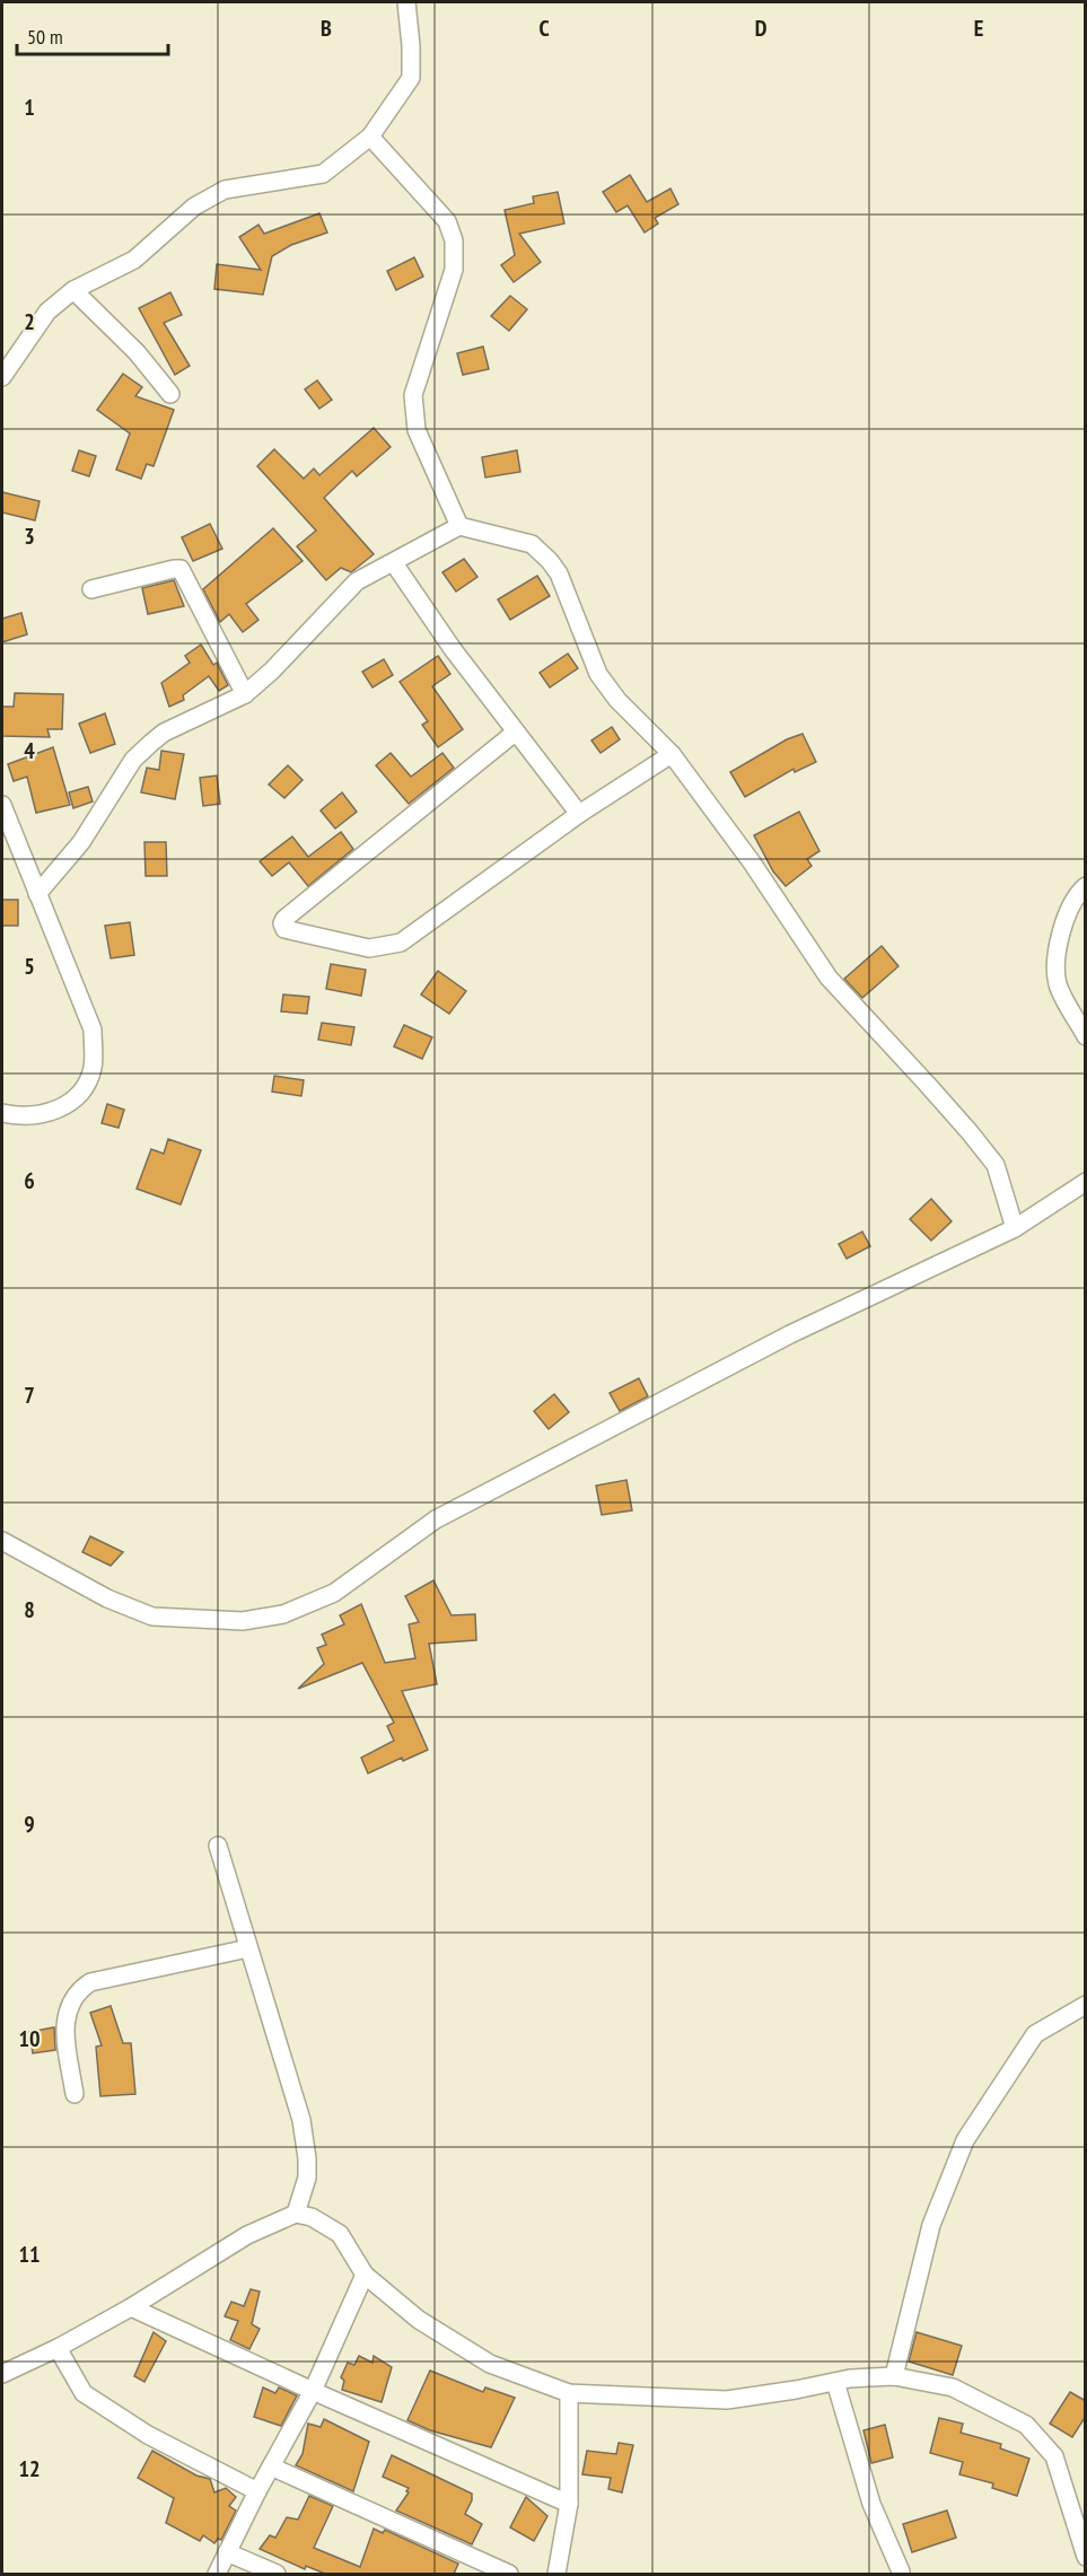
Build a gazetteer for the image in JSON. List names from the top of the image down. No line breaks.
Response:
{"scale_bar":"50 m","grid":{"columns":["B","C","D","E"],"rows":["1","2","3","4","5","6","7","8","9","10","11","12"]}}
